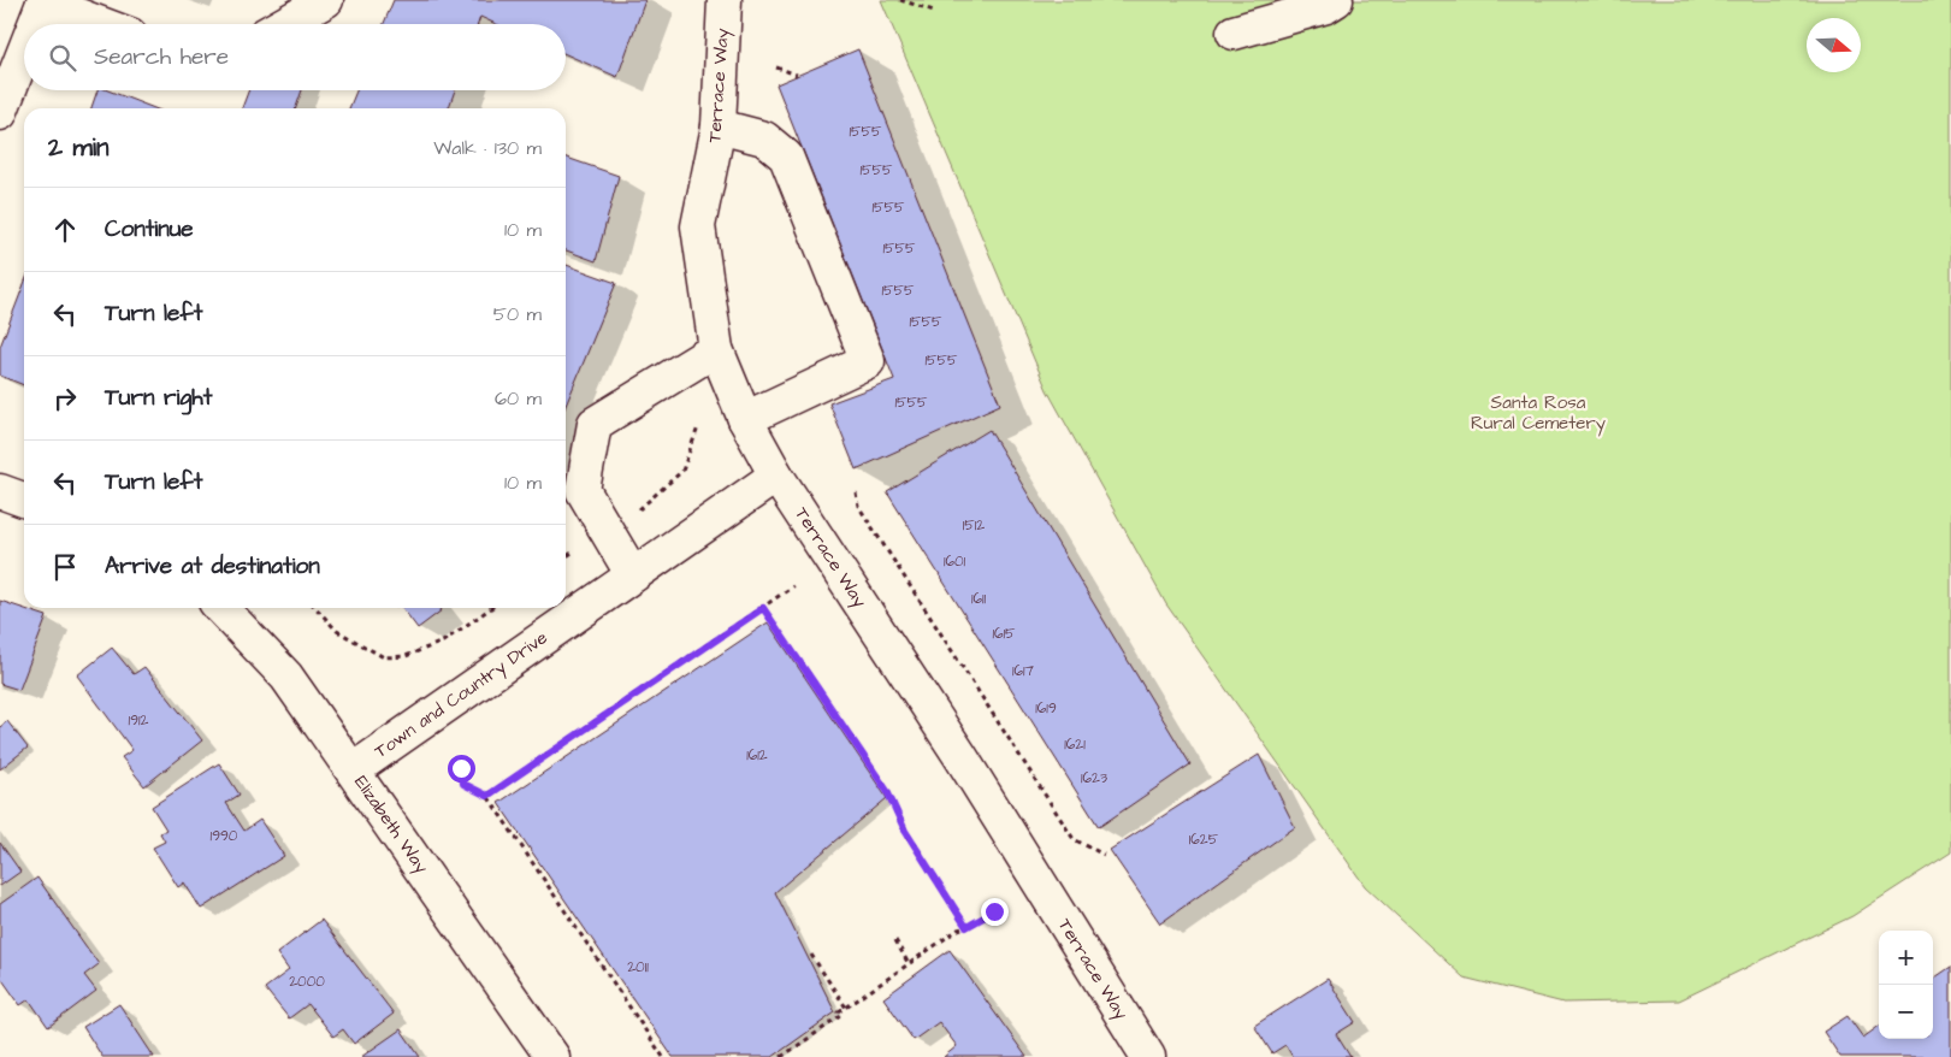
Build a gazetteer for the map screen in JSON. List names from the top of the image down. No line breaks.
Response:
{"streets":{"street":["Terrace Way","Town and Country Drive","Elizabeth Way"]},"crossings":[["Terrace Way","Town and Country Drive"],["Town and Country Drive","Elizabeth Way"]],"parks":["Santa Rosa Rural Cemetery"],"house_numbers":["1555","1555","1555","1555","1555","1555","1555","1555","1512","1601","1611","1615","1617","1619","1912","1621","1612","1623","1990","1625","2011","2000"],"north":"right","page":{"search":"Search here","heading":["2 min","Walk · 130 m"],"list":[["Continue","10 m"],["Turn left","50 m"],["Turn right","60 m"],["Turn left","10 m"],"Arrive at destination"],"map_buttons":["+","−"]}}
